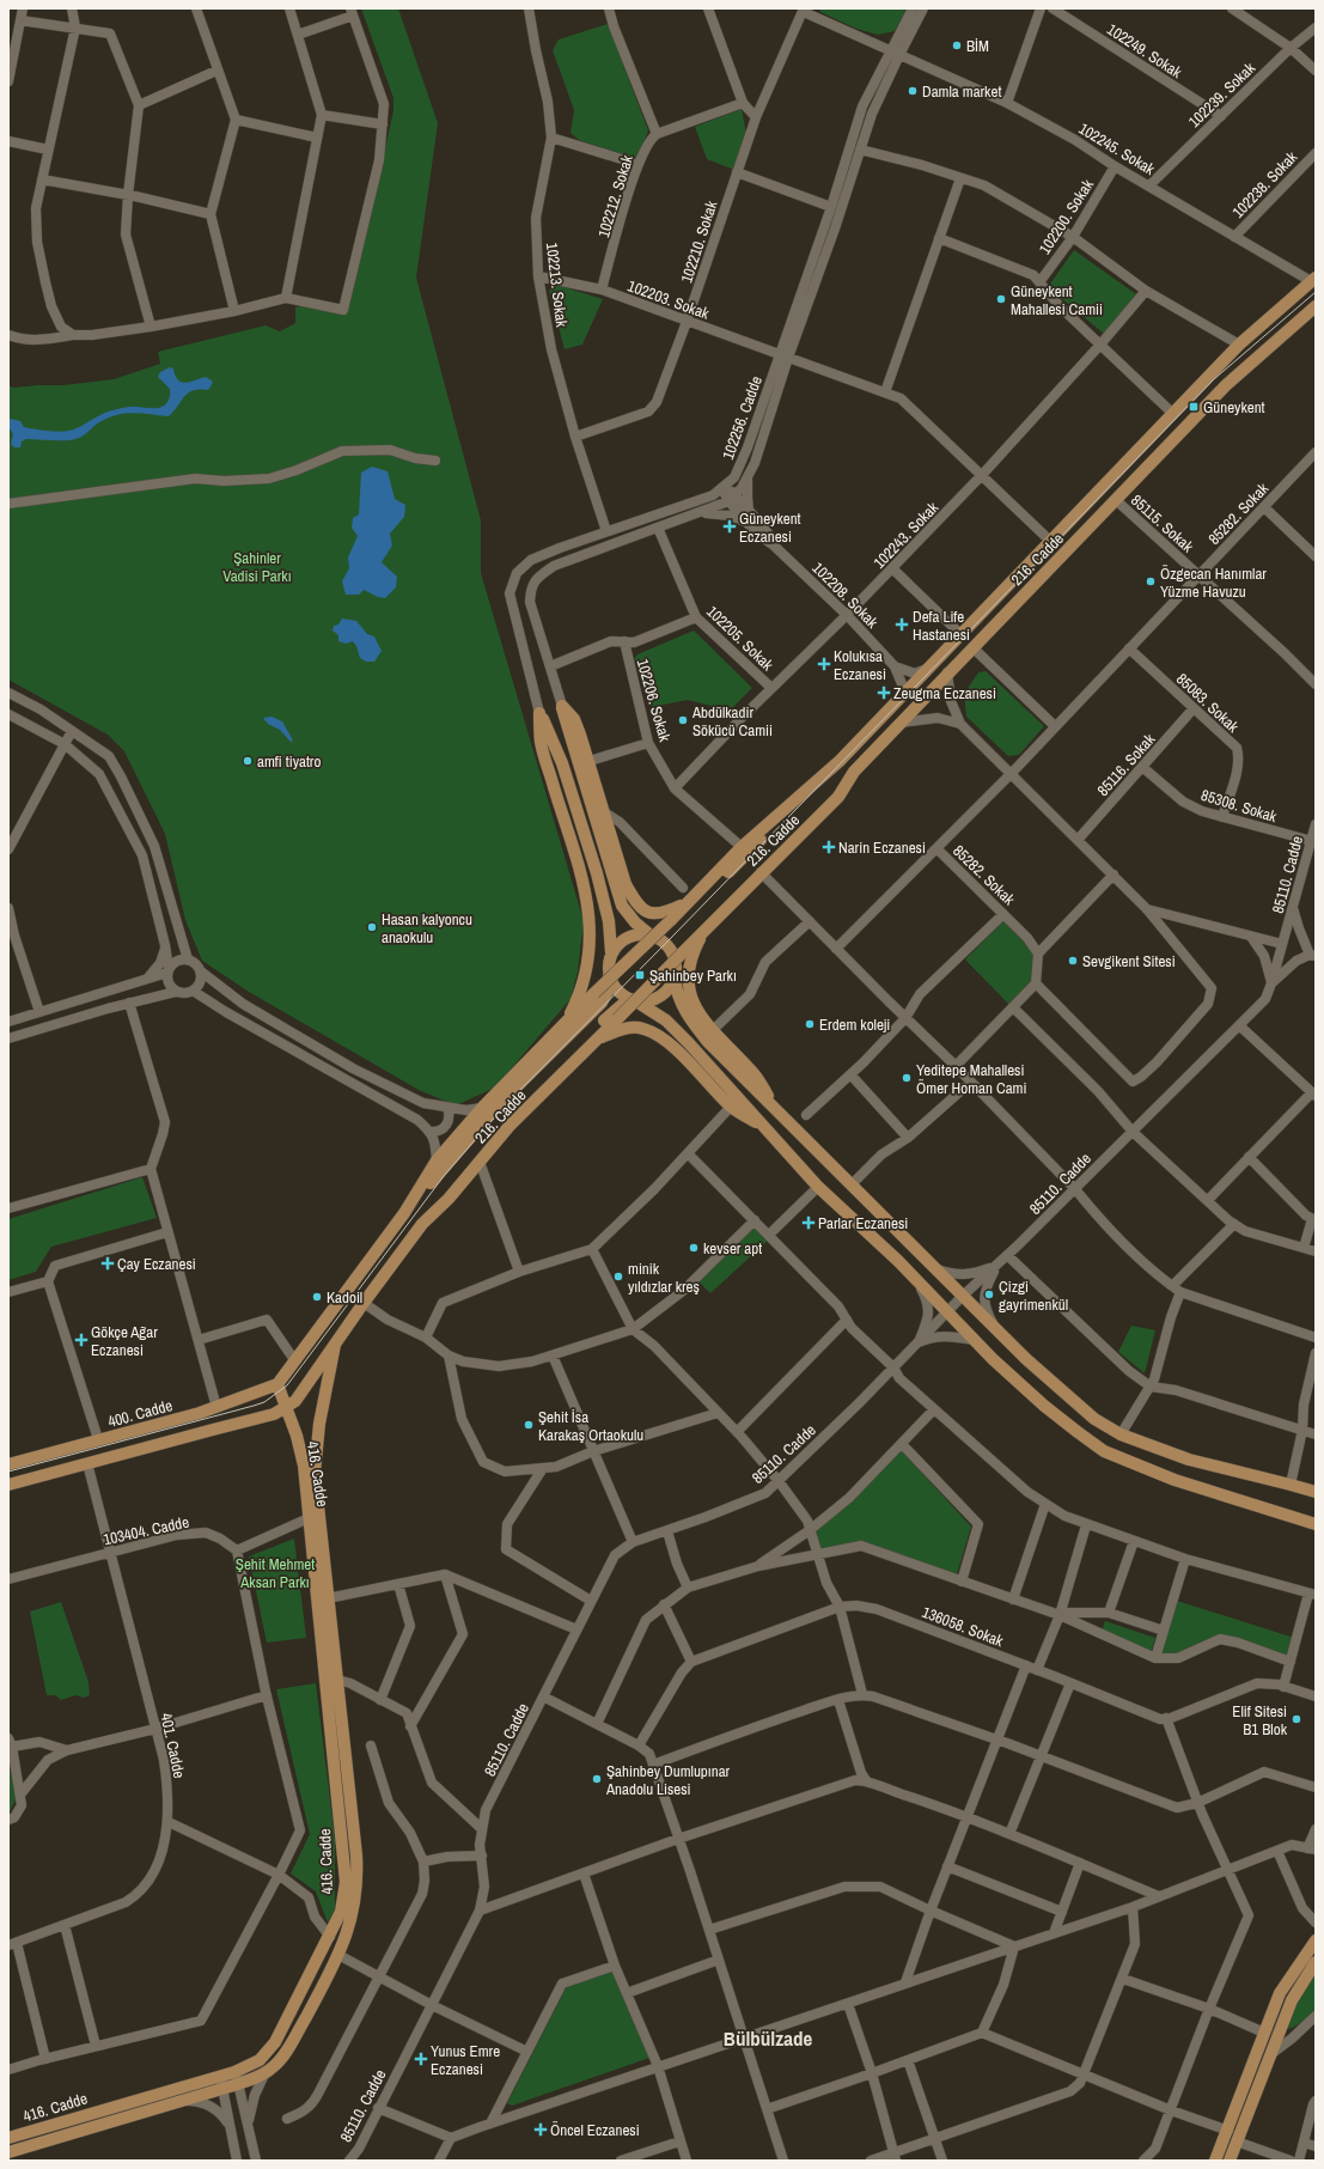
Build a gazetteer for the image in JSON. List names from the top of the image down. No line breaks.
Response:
{"streets":{"main road":["216. Cadde","400. Cadde","416. Cadde"],"street":["102249. Sokak","102239. Sokak","102245. Sokak","102238. Sokak","102212. Sokak","102200. Sokak","102210. Sokak","102213. Sokak","102203. Sokak","102256. Cadde","85282. Sokak","85115. Sokak","102243. Sokak","102208. Sokak","102205. Sokak","102206. Sokak","85083. Sokak","85116. Sokak","85308. Sokak","85110. Cadde","103404. Cadde","136058. Sokak","401. Cadde"]},"crossings":[["102249. Sokak","102239. Sokak"],["102239. Sokak","102245. Sokak"],["102245. Sokak","102238. Sokak"],["102245. Sokak","102200. Sokak"],["102245. Sokak","102210. Sokak"],["102245. Sokak","102256. Cadde"],["102245. Sokak","216. Cadde"],["102212. Sokak","102203. Sokak"],["102210. Sokak","102213. Sokak"],["102210. Sokak","102203. Sokak"],["102213. Sokak","102203. Sokak"],["102213. Sokak","102256. Cadde"],["102203. Sokak","102256. Cadde"],["102203. Sokak","102243. Sokak"],["102203. Sokak","216. Cadde"],["102256. Cadde","102208. Sokak"],["85282. Sokak","85115. Sokak"],["85282. Sokak","85083. Sokak"],["85115. Sokak","216. Cadde"],["102243. Sokak","102208. Sokak"],["102243. Sokak","102205. Sokak"],["102243. Sokak","102206. Sokak"],["216. Cadde","102208. Sokak"],["216. Cadde","102206. Sokak"],["216. Cadde","400. Cadde"],["216. Cadde","416. Cadde"],["85083. Sokak","85116. Sokak"],["85083. Sokak","85308. Sokak"],["85116. Sokak","85308. Sokak"],["85308. Sokak","85110. Cadde"],["400. Cadde","416. Cadde"],["103404. Cadde","401. Cadde"]],"districts":["Bülbülzade"],"parks":["Şahinler Vadisi Parkı","Şehit Mehmet Aksan Parkı"],"places":{"other":["BİM","Damla market","Güneykent Mahallesi Camii","Özgecan Hanımlar Yüzme Havuzu","Abdülkadir Sökücü Camii","amfi tiyatro","Hasan kalyoncu anaokulu","Sevgikent Sitesi","Erdem koleji","Yeditepe Mahallesi Ömer Homan Cami","kevser apt","minik yıldızlar kreş","Çizgi gayrimenkül","Kadoil","Şehit İsa Karakaş Ortaokulu","Elif Sitesi B1 Blok","Şahinbey Dumlupınar Anadolu Lisesi"],"transit":["Güneykent","Şahinbey Parkı"],"health":["Güneykent Eczanesi","Defa Life Hastanesi","Kolukısa Eczanesi","Zeugma Eczanesi","Narin Eczanesi","Parlar Eczanesi","Çay Eczanesi","Gökçe Ağar Eczanesi","Yunus Emre Eczanesi","Öncel Eczanesi"]}}
